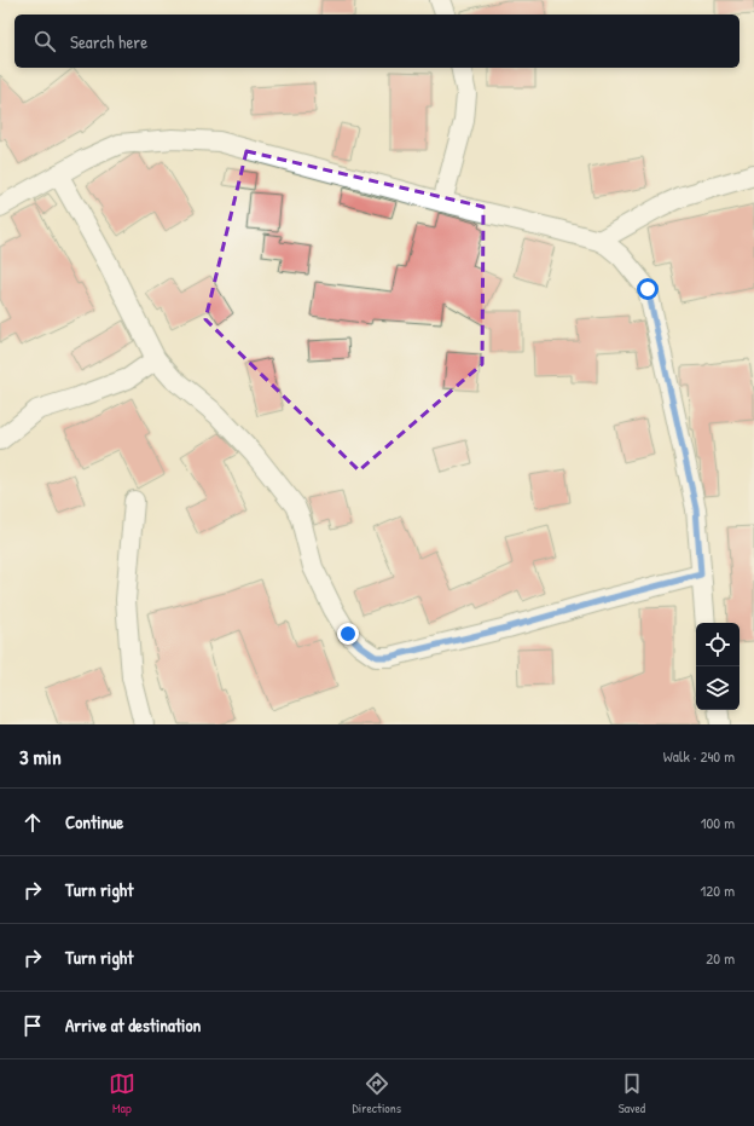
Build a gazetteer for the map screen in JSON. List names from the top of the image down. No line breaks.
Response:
{"page":{"search":"Search here","heading":["3 min","Walk · 240 m"],"list":[["Continue","100 m"],["Turn right","120 m"],["Turn right","20 m"],"Arrive at destination"],"nav":["Map","Directions","Saved"]}}
